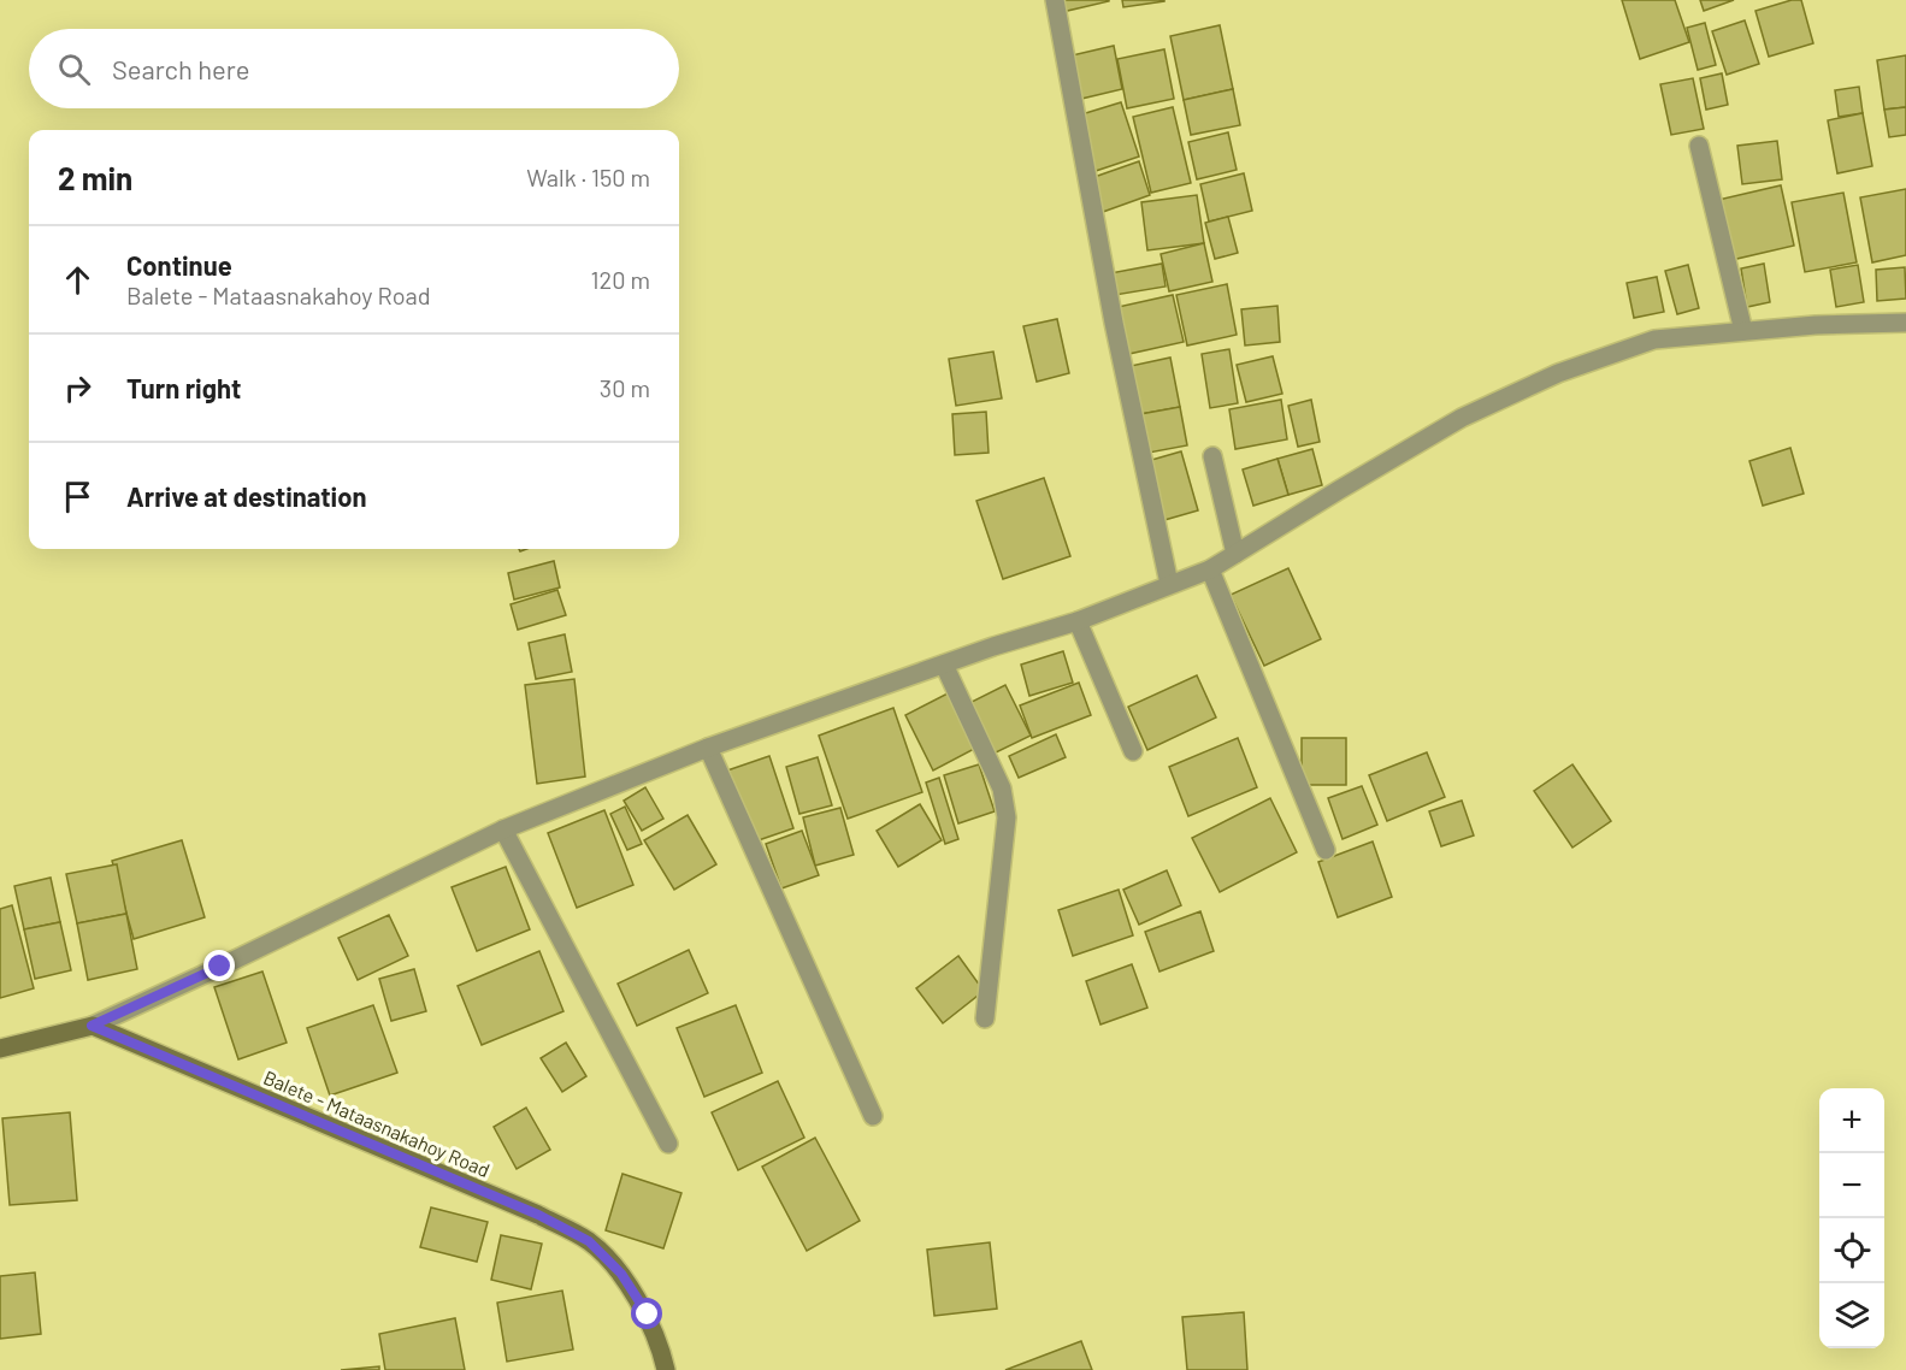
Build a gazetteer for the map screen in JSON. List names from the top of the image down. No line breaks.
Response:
{"streets":{"main road":["Balete - Mataasnakahoy Road"]},"page":{"search":"Search here","heading":["2 min","Walk · 150 m"],"list":[["Continue","Balete - Mataasnakahoy Road","120 m"],["Turn right","30 m"],"Arrive at destination"],"map_buttons":["+","−"]}}
